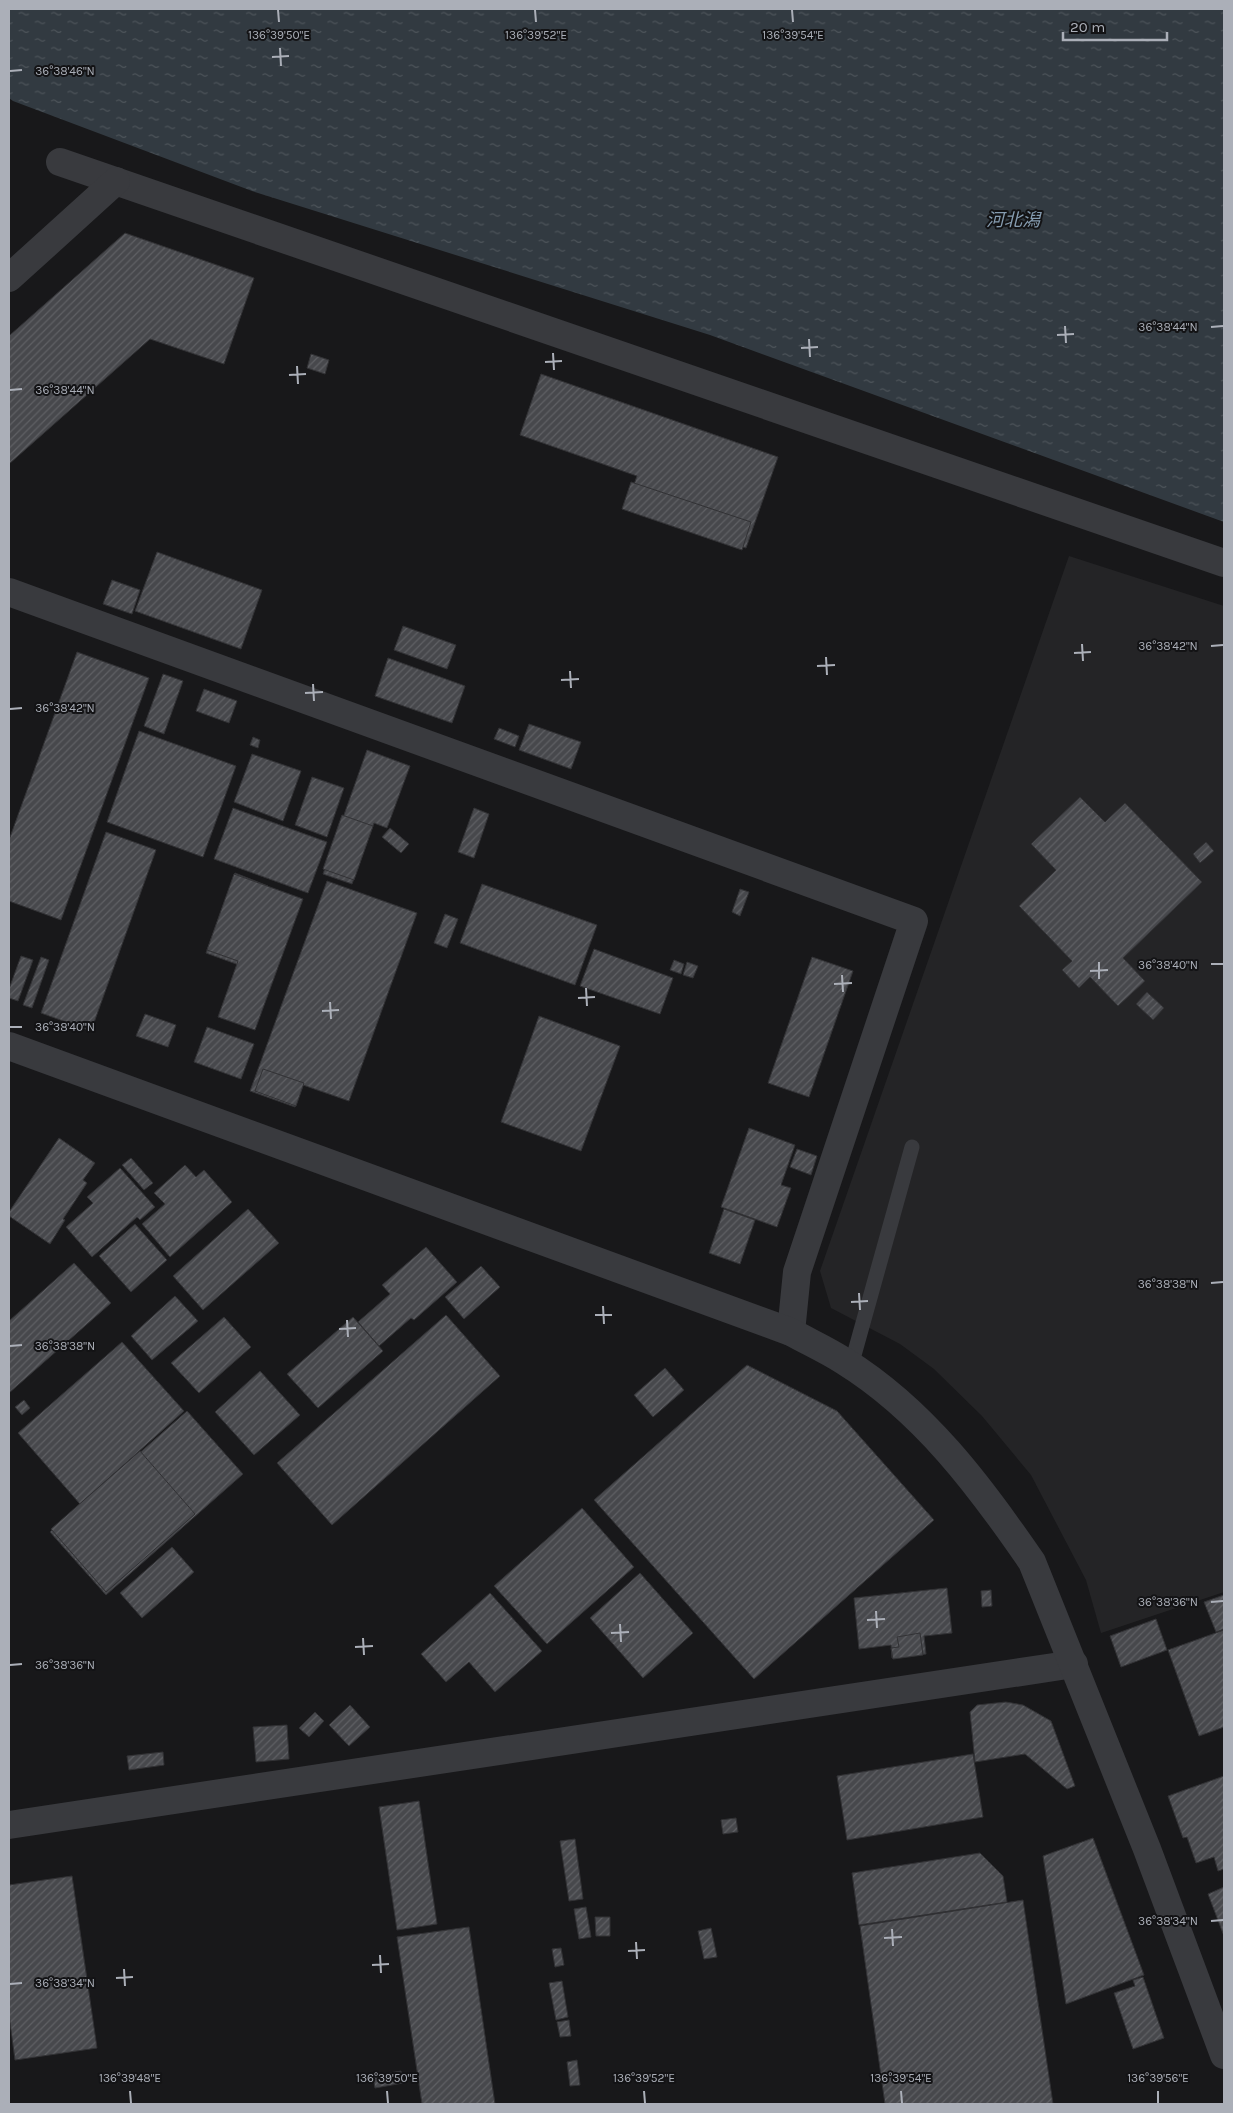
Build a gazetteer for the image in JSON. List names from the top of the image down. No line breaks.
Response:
{"water":["河北潟"],"scale_bar":"20 m","coordinates":["136°39'50\"E","136°39'52\"E","136°39'54\"E","36°38'46\"N","36°38'44\"N","36°38'42\"N","36°38'40\"N","36°38'38\"N","36°38'36\"N","36°38'34\"N","136°39'48\"E","136°39'56\"E"]}
